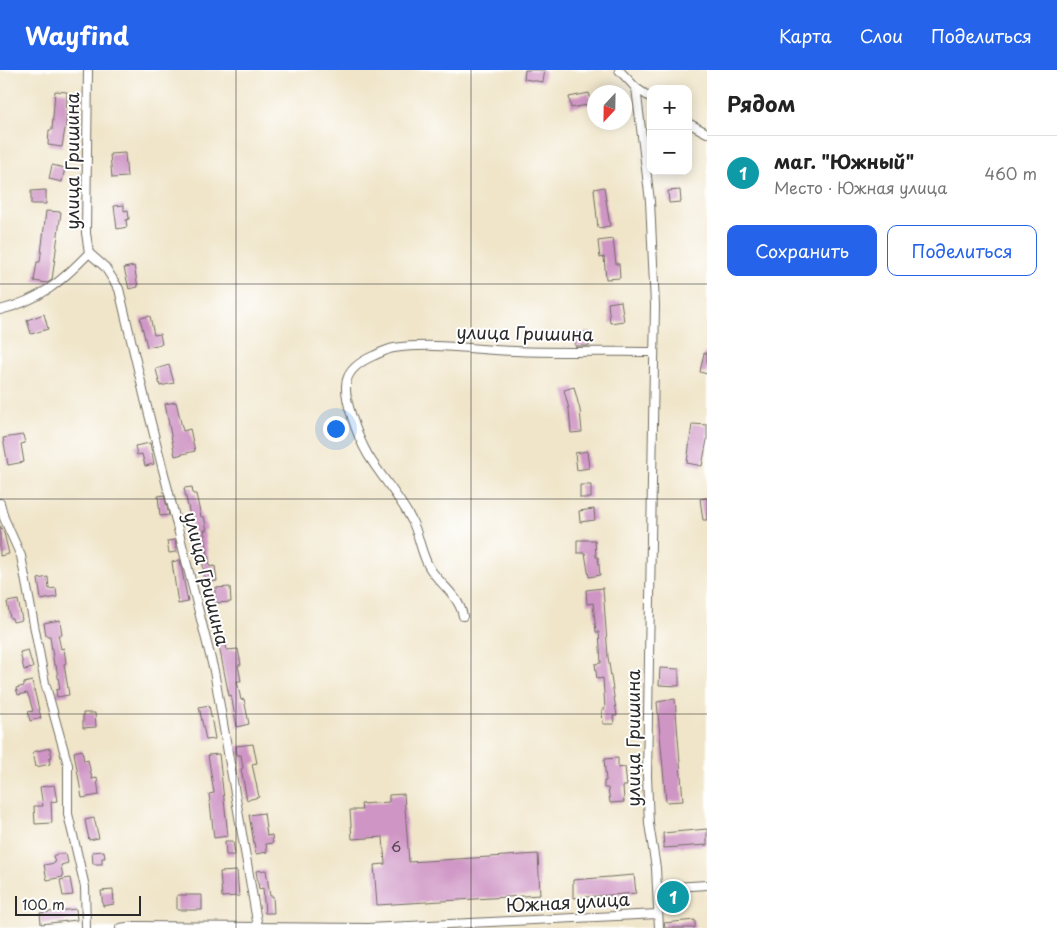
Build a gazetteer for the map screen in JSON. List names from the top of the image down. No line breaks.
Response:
{"streets":{"street":["улица Гришина","Южная улица"]},"crossings":[["улица Гришина","Южная улица"]],"house_numbers":["6"],"scale_bar":"100 m","north":"bottom","page":{"header":"Wayfind","nav":["Карта","Слои","Поделиться"],"heading":"Рядом","map_buttons":["+","−"],"list":[{"mark":"1","name":"маг. \"Южный\"","note":"Место · Южная улица","value":"460 m"}],"buttons":["Сохранить","Поделиться"],"pins":"1","scale":"100 m"}}
